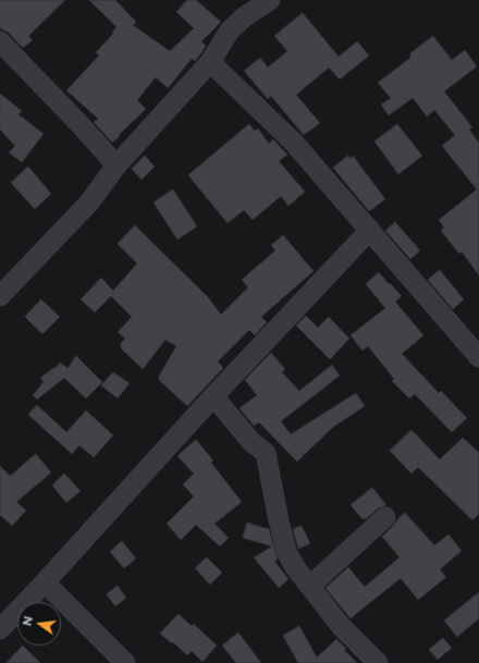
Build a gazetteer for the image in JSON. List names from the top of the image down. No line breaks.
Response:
{"north":"left"}
